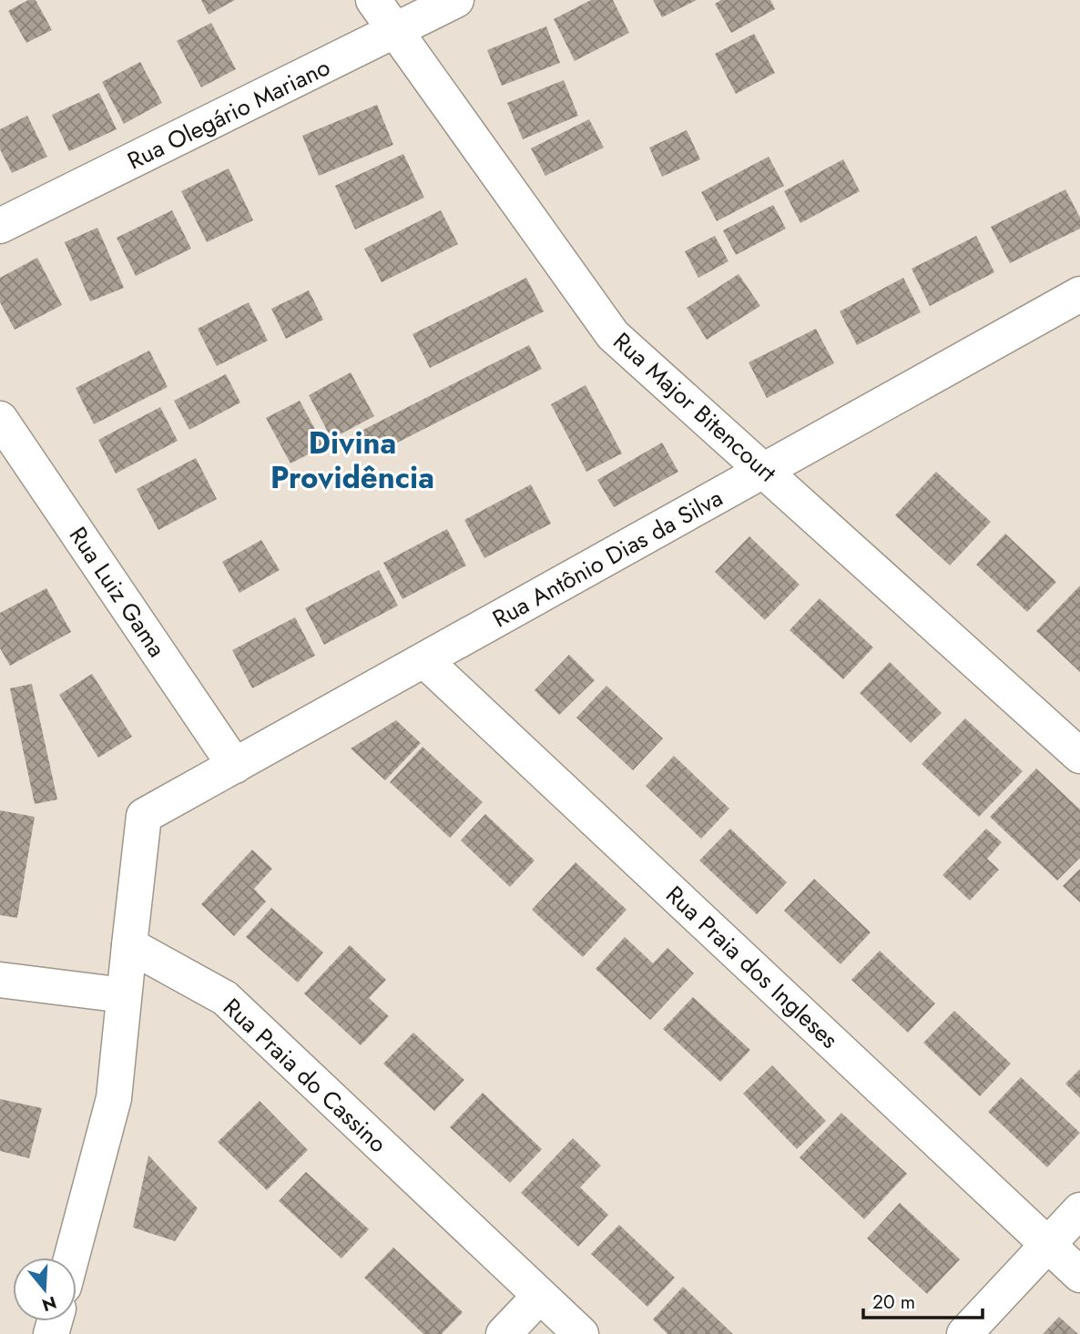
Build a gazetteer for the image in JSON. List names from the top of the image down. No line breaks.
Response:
{"streets":{"street":["Rua Olegário Mariano","Rua Major Bitencourt","Rua Antônio Dias da Silva","Rua Luiz Gama","Rua Praia dos Ingleses","Rua Praia do Cassino"]},"crossings":[["Rua Olegário Mariano","Rua Major Bitencourt"],["Rua Major Bitencourt","Rua Antônio Dias da Silva"],["Rua Antônio Dias da Silva","Rua Luiz Gama"],["Rua Antônio Dias da Silva","Rua Praia dos Ingleses"]],"districts":["Divina Providência"],"scale_bar":"20 m","north":"bottom"}
